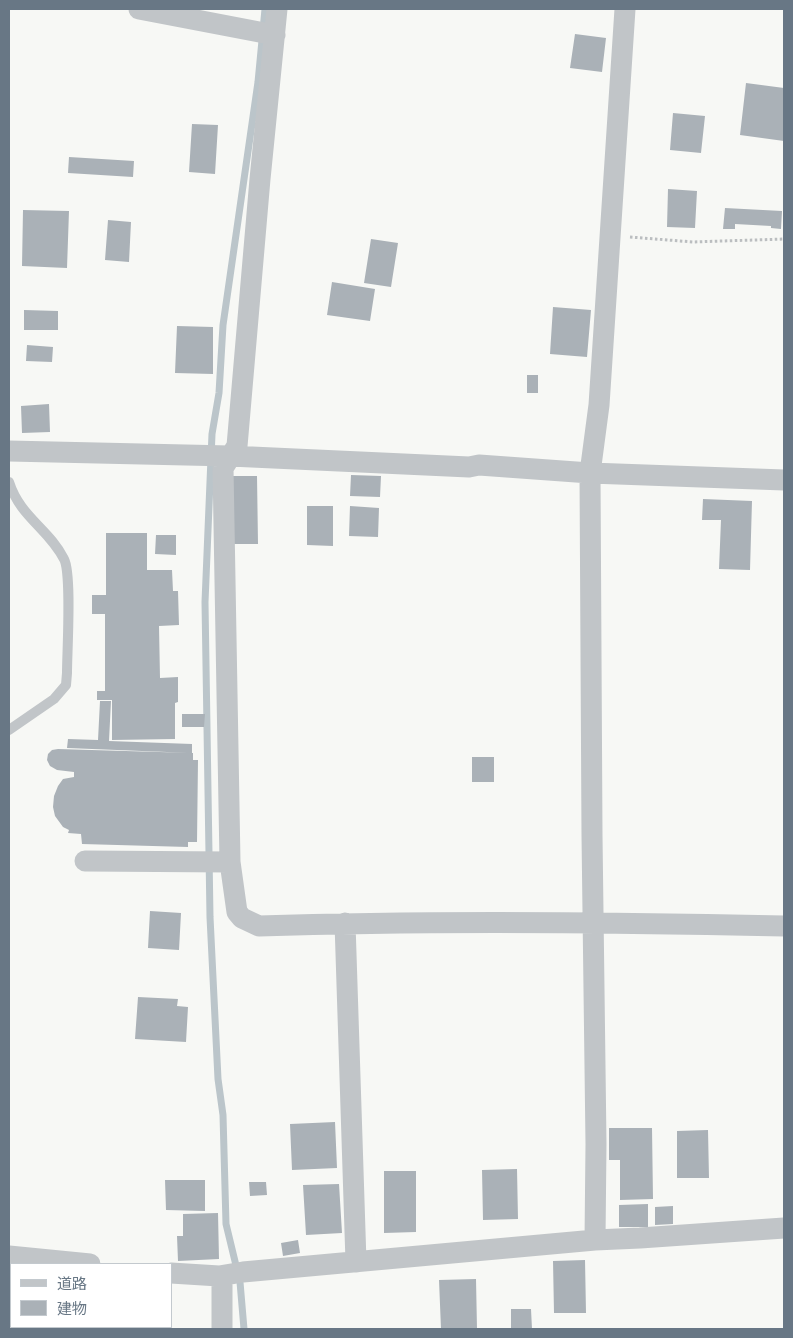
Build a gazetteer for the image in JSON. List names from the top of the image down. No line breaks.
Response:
{"legend":["道路","建物"]}
